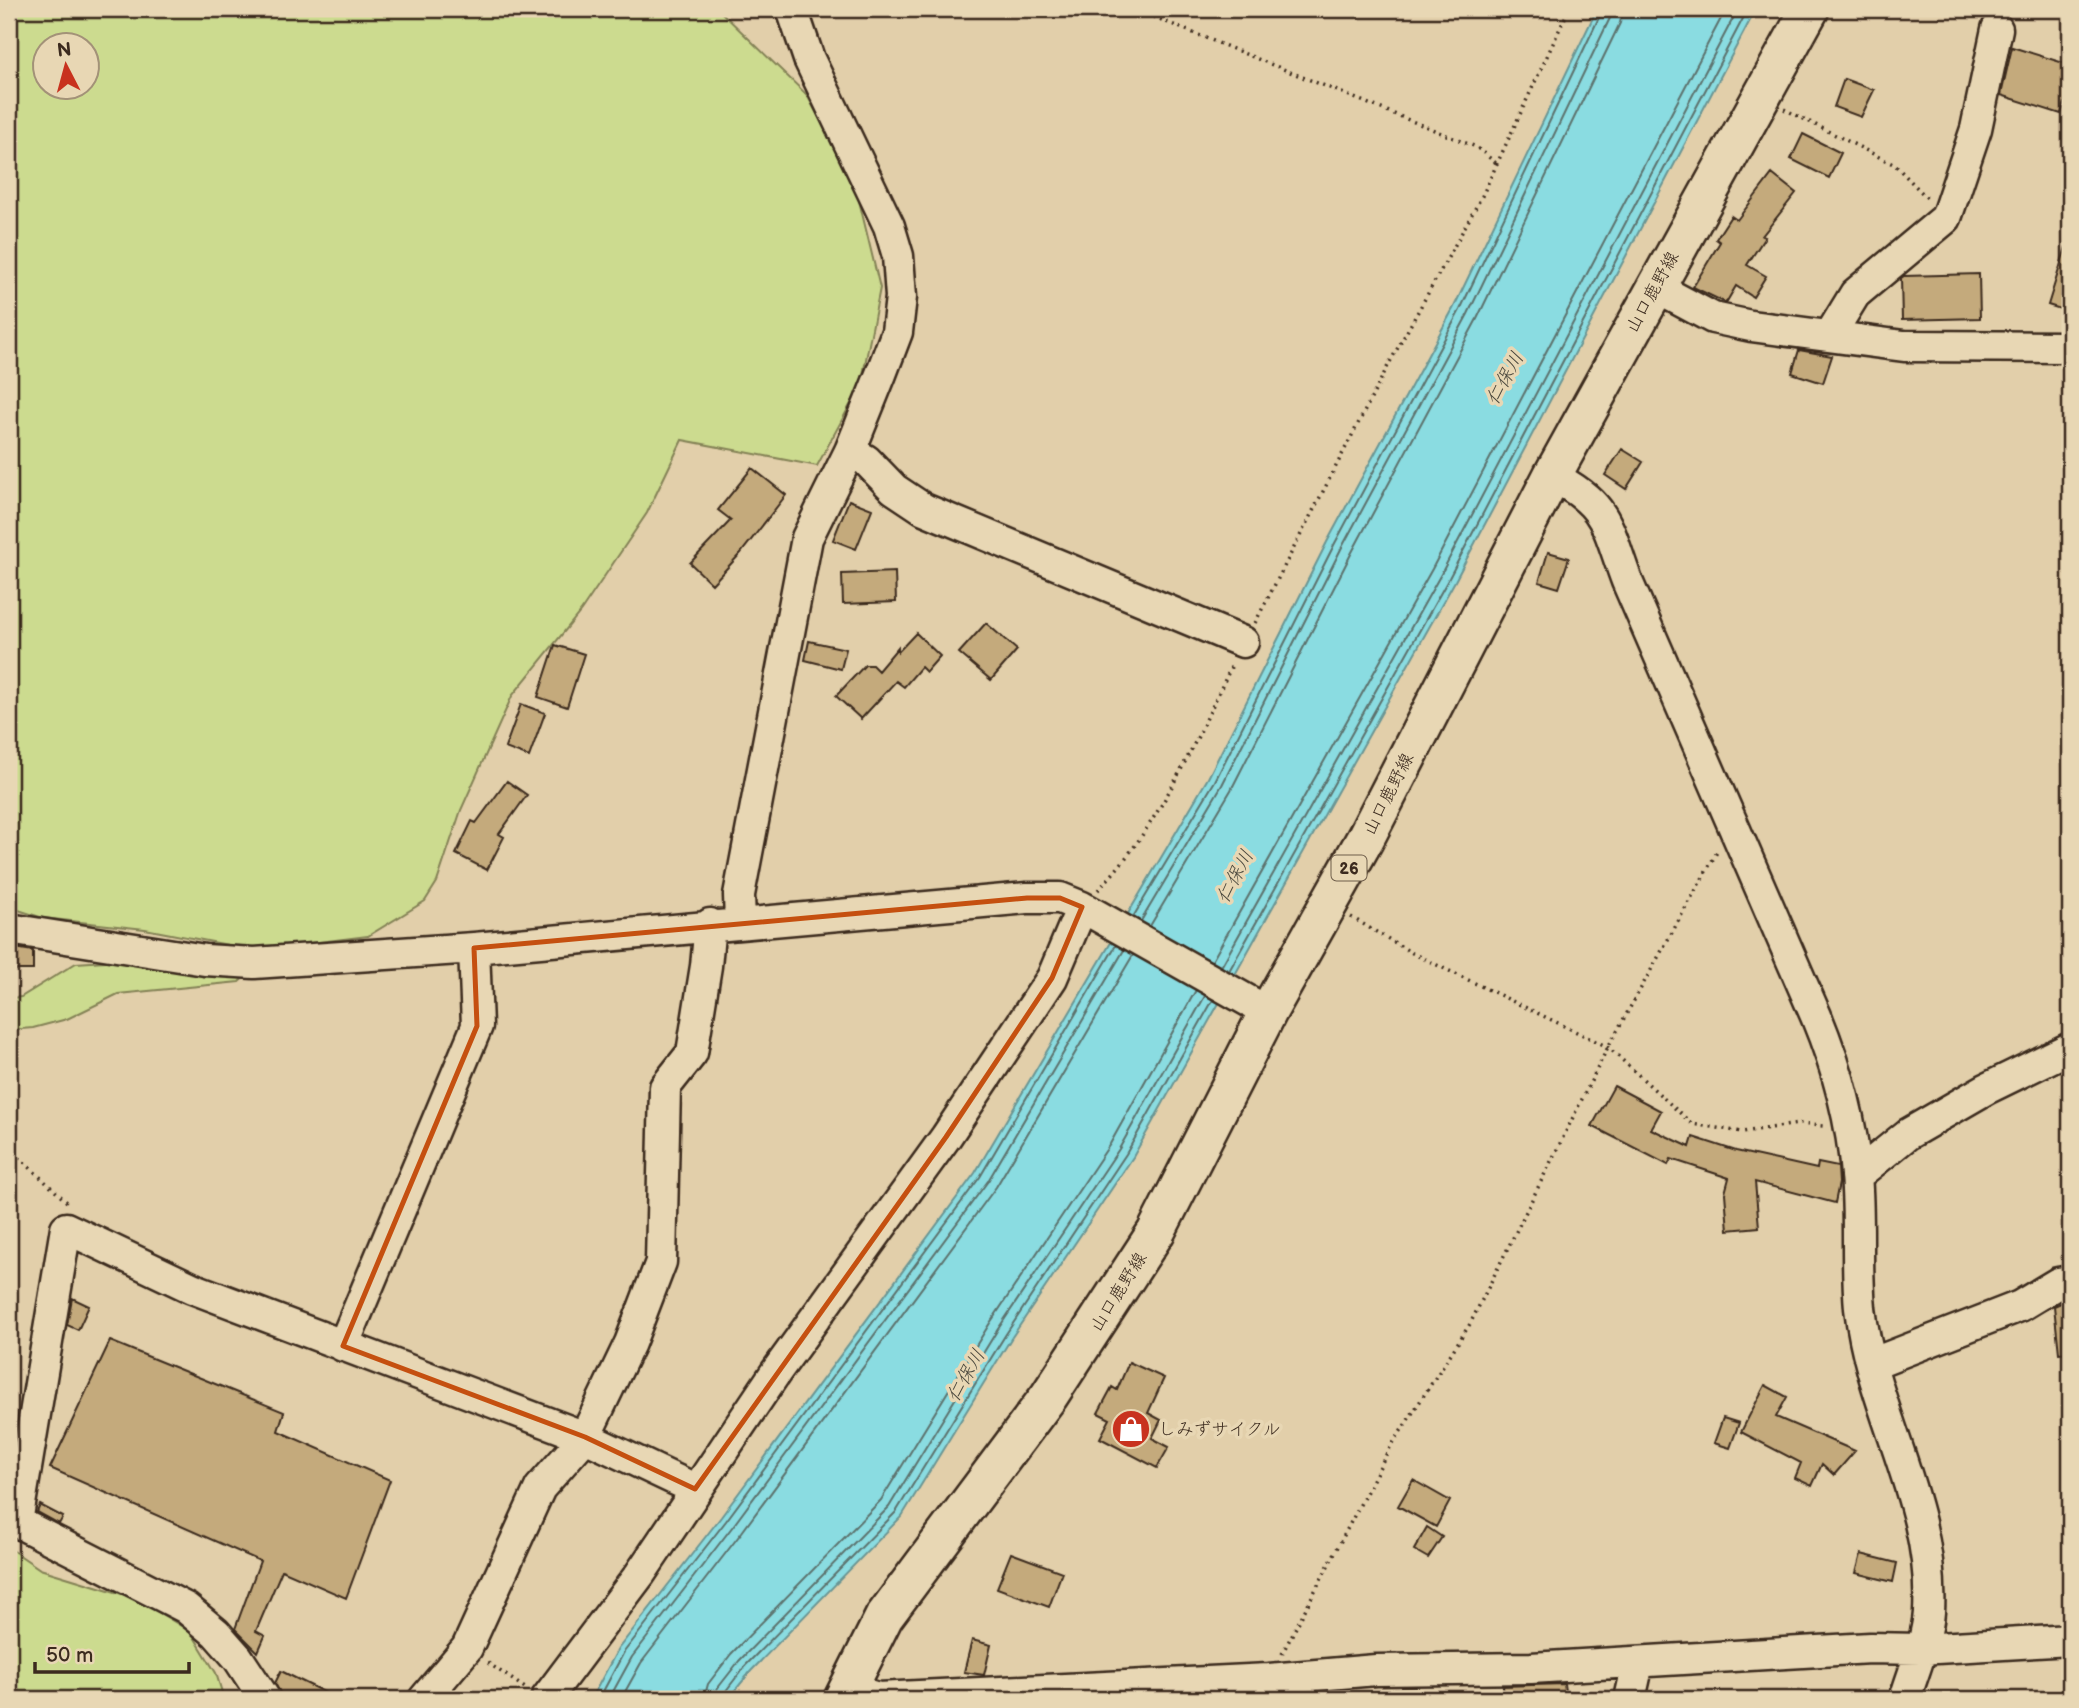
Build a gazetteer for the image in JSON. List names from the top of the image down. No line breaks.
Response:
{"streets":{"main road":["山口鹿野線","26"]},"water":["仁保川"],"places":{"shop":["しみずサイクル"]},"scale_bar":"50 m","north":"top"}
